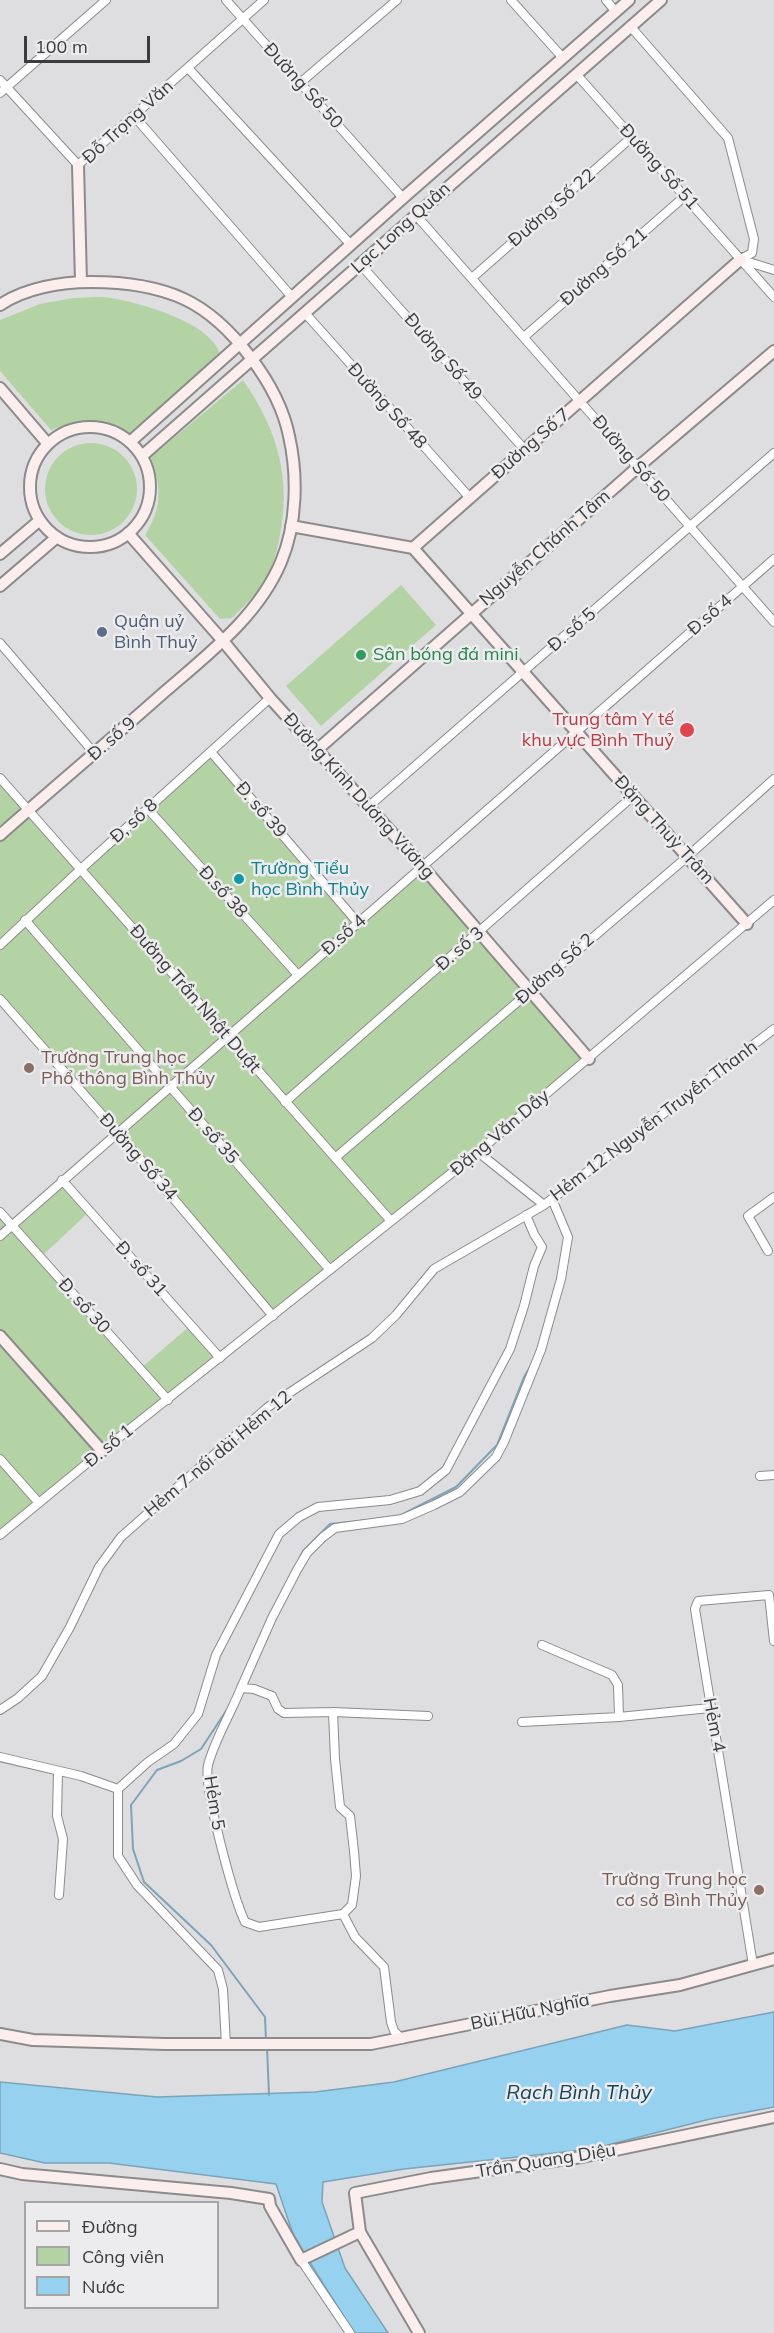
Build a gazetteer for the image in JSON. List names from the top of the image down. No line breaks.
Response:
{"streets":{"street":["Đường Số 50","Đỗ Trọng Văn","Đường Số 51","Đường Số 22","Lạc Long Quân","Đường Số 21","Đường Số 49","Đường Số 48","Đường Số 7","Nguyễn Chánh Tâm","Đ.số 4","Đ. số 5","Đ. số 9","Đường Kinh Dương Vương","Đ. số 39","Đ, số 8","Đặng Thuỳ Trâm","Đ.số 38","Đ. số 3","Đường Số 2","Đường Trần Nhật Duật","Hẻm 12 Nguyễn Truyền Thanh","Đặng Văn Dầy","Đ. số 35","Đường Số 34","Đ. số 31","Đ. số 30","Đ. số 1","Hẻm 7 nối dài Hẻm 12","Hẻm 4","Hẻm 5","Bùi Hữu Nghĩa","Trần Quang Diệu"]},"crossings":[["Đường Số 50","Đỗ Trọng Văn"],["Đường Số 50","Đường Số 22"],["Đường Số 50","Lạc Long Quân"],["Đường Số 50","Đường Số 21"],["Đường Số 50","Đường Số 7"],["Đường Số 50","Nguyễn Chánh Tâm"],["Đường Số 50","Đ.số 4"],["Đường Số 50","Đ. số 5"],["Đường Số 51","Đường Số 22"],["Đường Số 51","Lạc Long Quân"],["Đường Số 51","Đường Số 21"],["Đường Số 51","Đường Số 7"],["Lạc Long Quân","Đường Số 49"],["Lạc Long Quân","Đường Số 48"],["Lạc Long Quân","Đ. số 9"],["Lạc Long Quân","Đường Kinh Dương Vương"],["Đường Số 49","Đường Số 7"],["Đường Số 48","Đường Số 7"],["Đường Số 7","Đặng Thuỳ Trâm"],["Nguyễn Chánh Tâm","Đường Kinh Dương Vương"],["Nguyễn Chánh Tâm","Đặng Thuỳ Trâm"],["Đ.số 4","Đường Kinh Dương Vương"],["Đ.số 4","Đ. số 39"],["Đ.số 4","Đặng Thuỳ Trâm"],["Đ.số 4","Đ.số 38"],["Đ.số 4","Đường Trần Nhật Duật"],["Đ.số 4","Đ. số 35"],["Đ.số 4","Đường Số 34"],["Đ.số 4","Đ. số 31"],["Đ.số 4","Đ. số 30"],["Đ. số 5","Đường Kinh Dương Vương"],["Đ. số 5","Đặng Thuỳ Trâm"],["Đ. số 9","Đường Kinh Dương Vương"],["Đ. số 9","Đường Trần Nhật Duật"],["Đường Kinh Dương Vương","Đ, số 8"],["Đường Kinh Dương Vương","Đ. số 3"],["Đường Kinh Dương Vương","Đường Số 2"],["Đường Kinh Dương Vương","Đặng Văn Dầy"],["Đ. số 39","Đ, số 8"],["Đ, số 8","Đ.số 38"],["Đ, số 8","Đường Trần Nhật Duật"],["Đ, số 8","Đ. số 35"],["Đặng Thuỳ Trâm","Đ. số 3"],["Đặng Thuỳ Trâm","Đường Số 2"],["Đặng Thuỳ Trâm","Đặng Văn Dầy"],["Đ. số 3","Đường Trần Nhật Duật"],["Đường Số 2","Đường Trần Nhật Duật"],["Đường Trần Nhật Duật","Đặng Văn Dầy"],["Hẻm 12 Nguyễn Truyền Thanh","Đặng Văn Dầy"],["Hẻm 12 Nguyễn Truyền Thanh","Hẻm 7 nối dài Hẻm 12"],["Hẻm 12 Nguyễn Truyền Thanh","Hẻm 5"],["Đặng Văn Dầy","Đ. số 35"],["Đặng Văn Dầy","Đường Số 34"],["Đặng Văn Dầy","Đ. số 31"],["Đặng Văn Dầy","Đ. số 1"],["Đ. số 31","Đ. số 1"],["Đ. số 30","Đ. số 1"],["Hẻm 4","Bùi Hữu Nghĩa"]],"water":["Rạch Bình Thủy"],"places":["Quận uỷ Bình Thuỷ","Sân bóng đá mini","Trung tâm Y tế khu vực Bình Thuỷ","Trường Tiểu học Bình Thủy","Trường Trung học Phổ thông Bình Thủy","Trường Trung học cơ sở Bình Thủy"],"legend":["Đường","Công viên","Nước"],"scale_bar":"100 m"}
